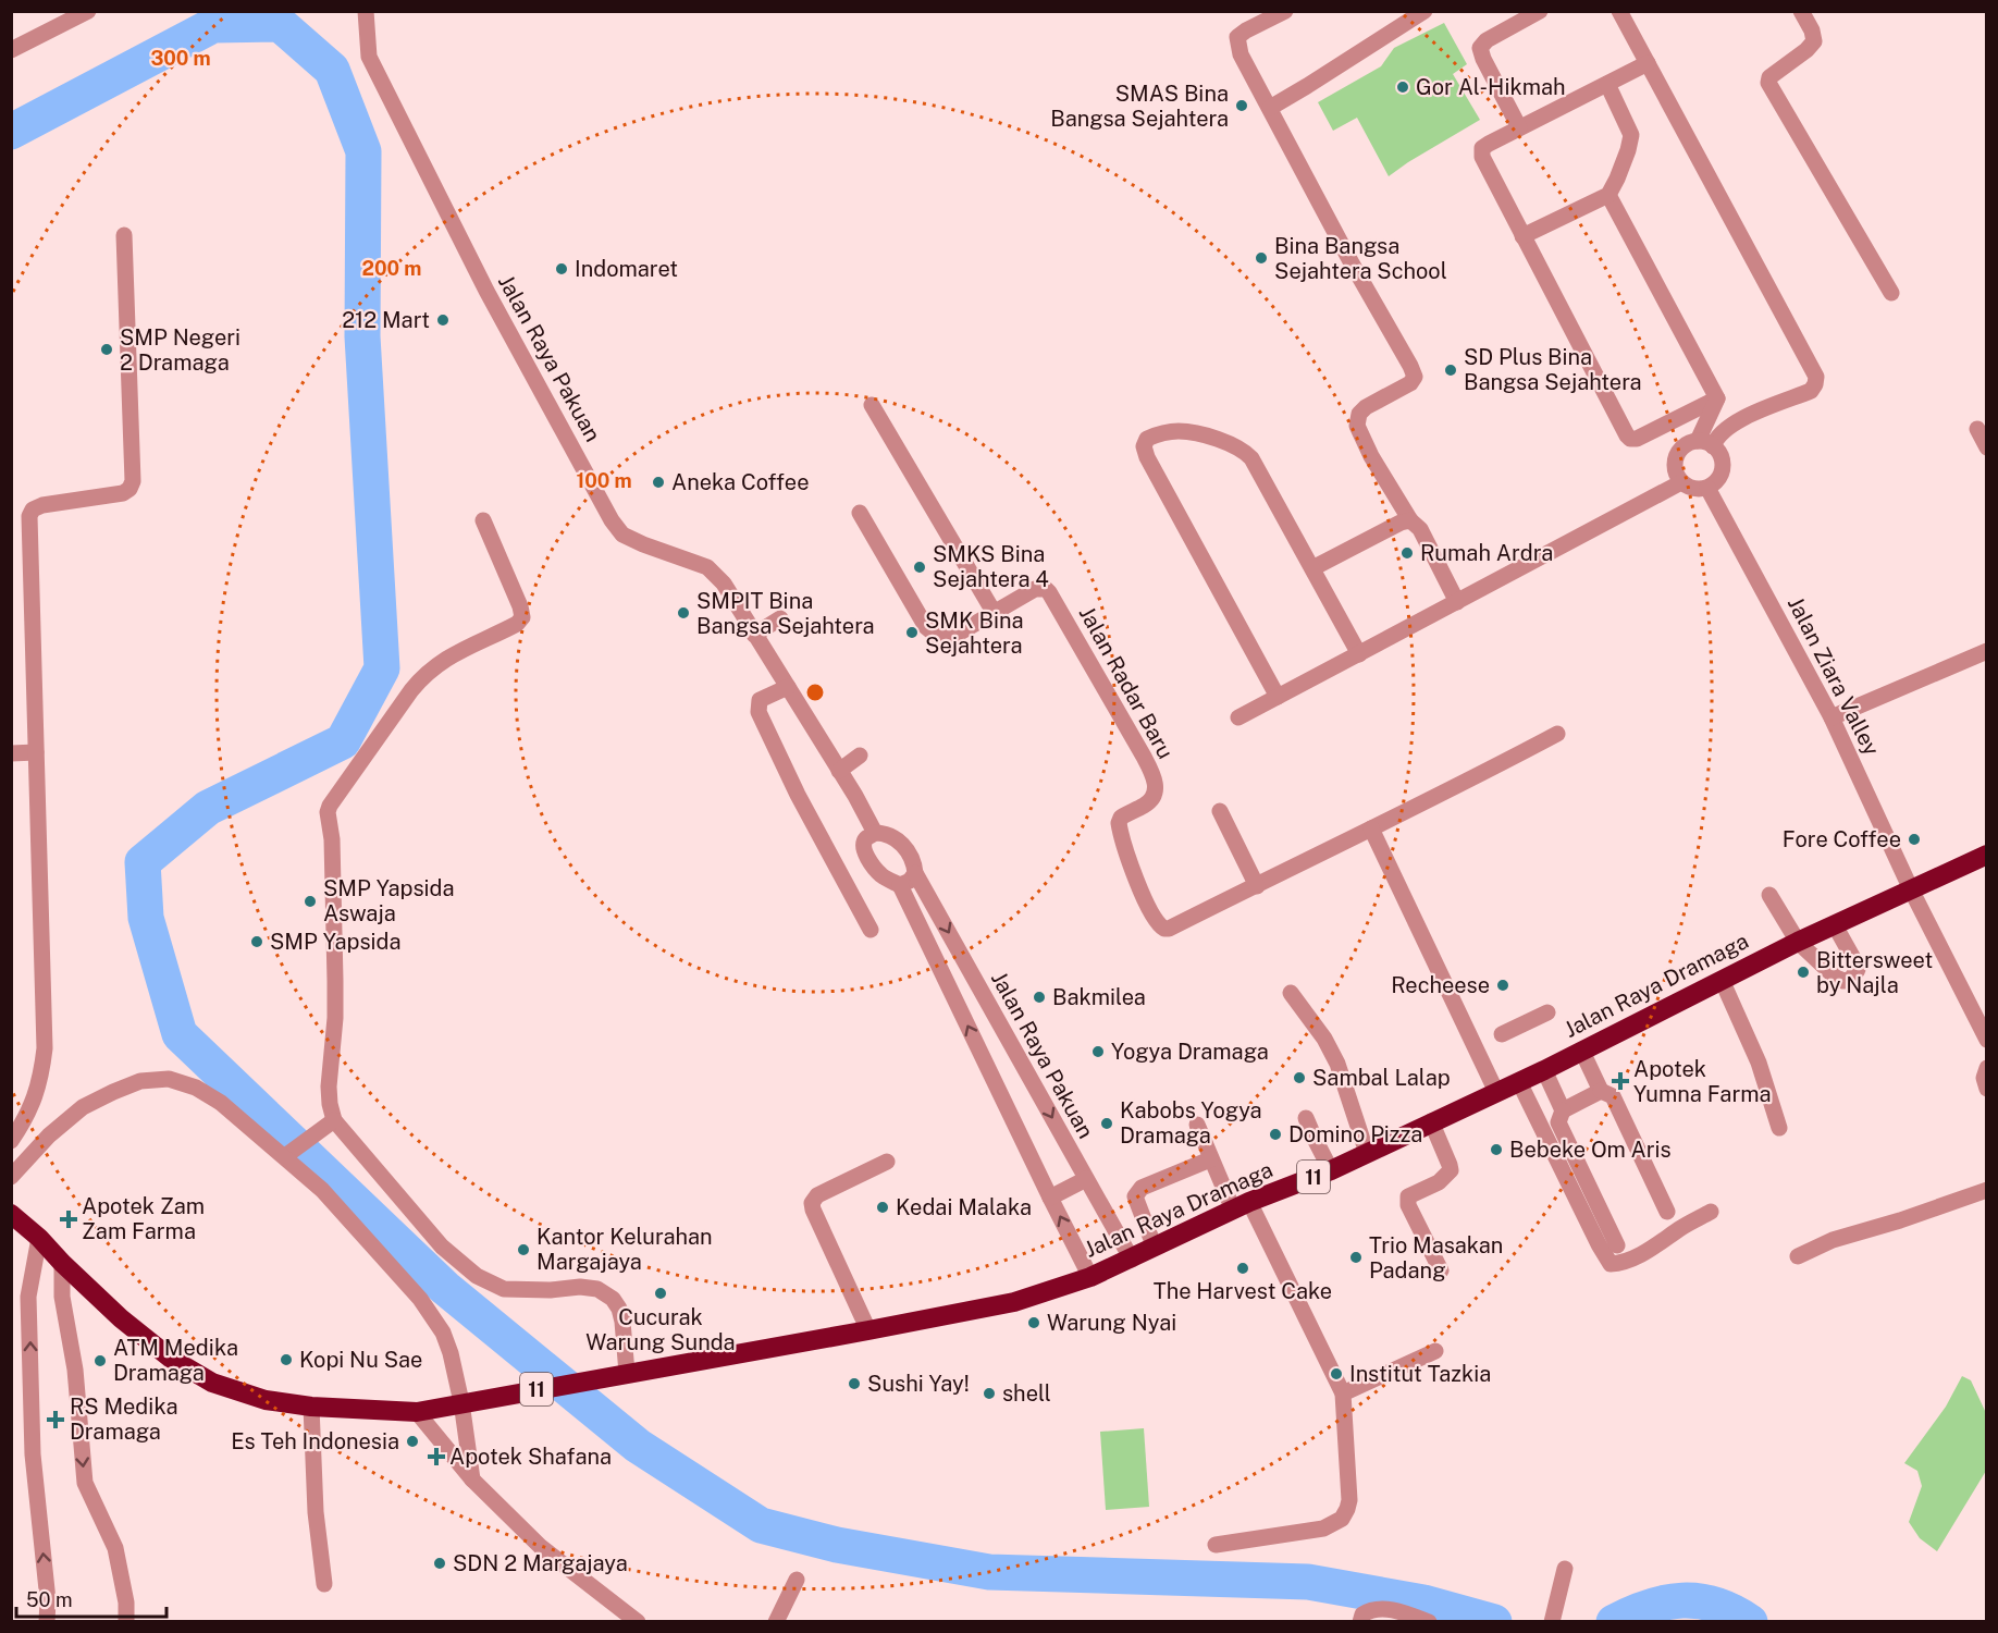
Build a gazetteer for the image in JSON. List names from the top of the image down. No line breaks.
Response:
{"streets":{"highway":["Jalan Raya Dramaga","11"],"street":["Jalan Raya Pakuan","Jalan Ziara Valley","Jalan Radar Baru"]},"crossings":[["Jalan Raya Pakuan","Jalan Raya Dramaga"],["Jalan Ziara Valley","Jalan Raya Dramaga"],["Jalan Raya Dramaga","11"]],"places":{"other":["Gor Al-Hikmah","SMAS Bina Bangsa Sejahtera","Bina Bangsa Sejahtera School","Indomaret","212 Mart","SMP Negeri 2 Dramaga","SD Plus Bina Bangsa Sejahtera","Aneka Coffee","Rumah Ardra","SMKS Bina Sejahtera 4","SMPIT Bina Bangsa Sejahtera","SMK Bina Sejahtera","Fore Coffee","SMP Yapsida Aswaja","SMP Yapsida","Bittersweet by Najla","Recheese","Bakmilea","Yogya Dramaga","Sambal Lalap","Kabobs Yogya Dramaga","Domino Pizza","Bebeke Om Aris","Kedai Malaka","Kantor Kelurahan Margajaya","Trio Masakan Padang","The Harvest Cake","Cucurak Warung Sunda","Warung Nyai","Kopi Nu Sae","ATM Medika Dramaga","Institut Tazkia","Sushi Yay!","shell","Es Teh Indonesia","SDN 2 Margajaya"],"health":["Apotek Yumna Farma","Apotek Zam Zam Farma","RS Medika Dramaga","Apotek Shafana"]},"scale_bar":"50 m","rings":["300 m","200 m","100 m"]}
